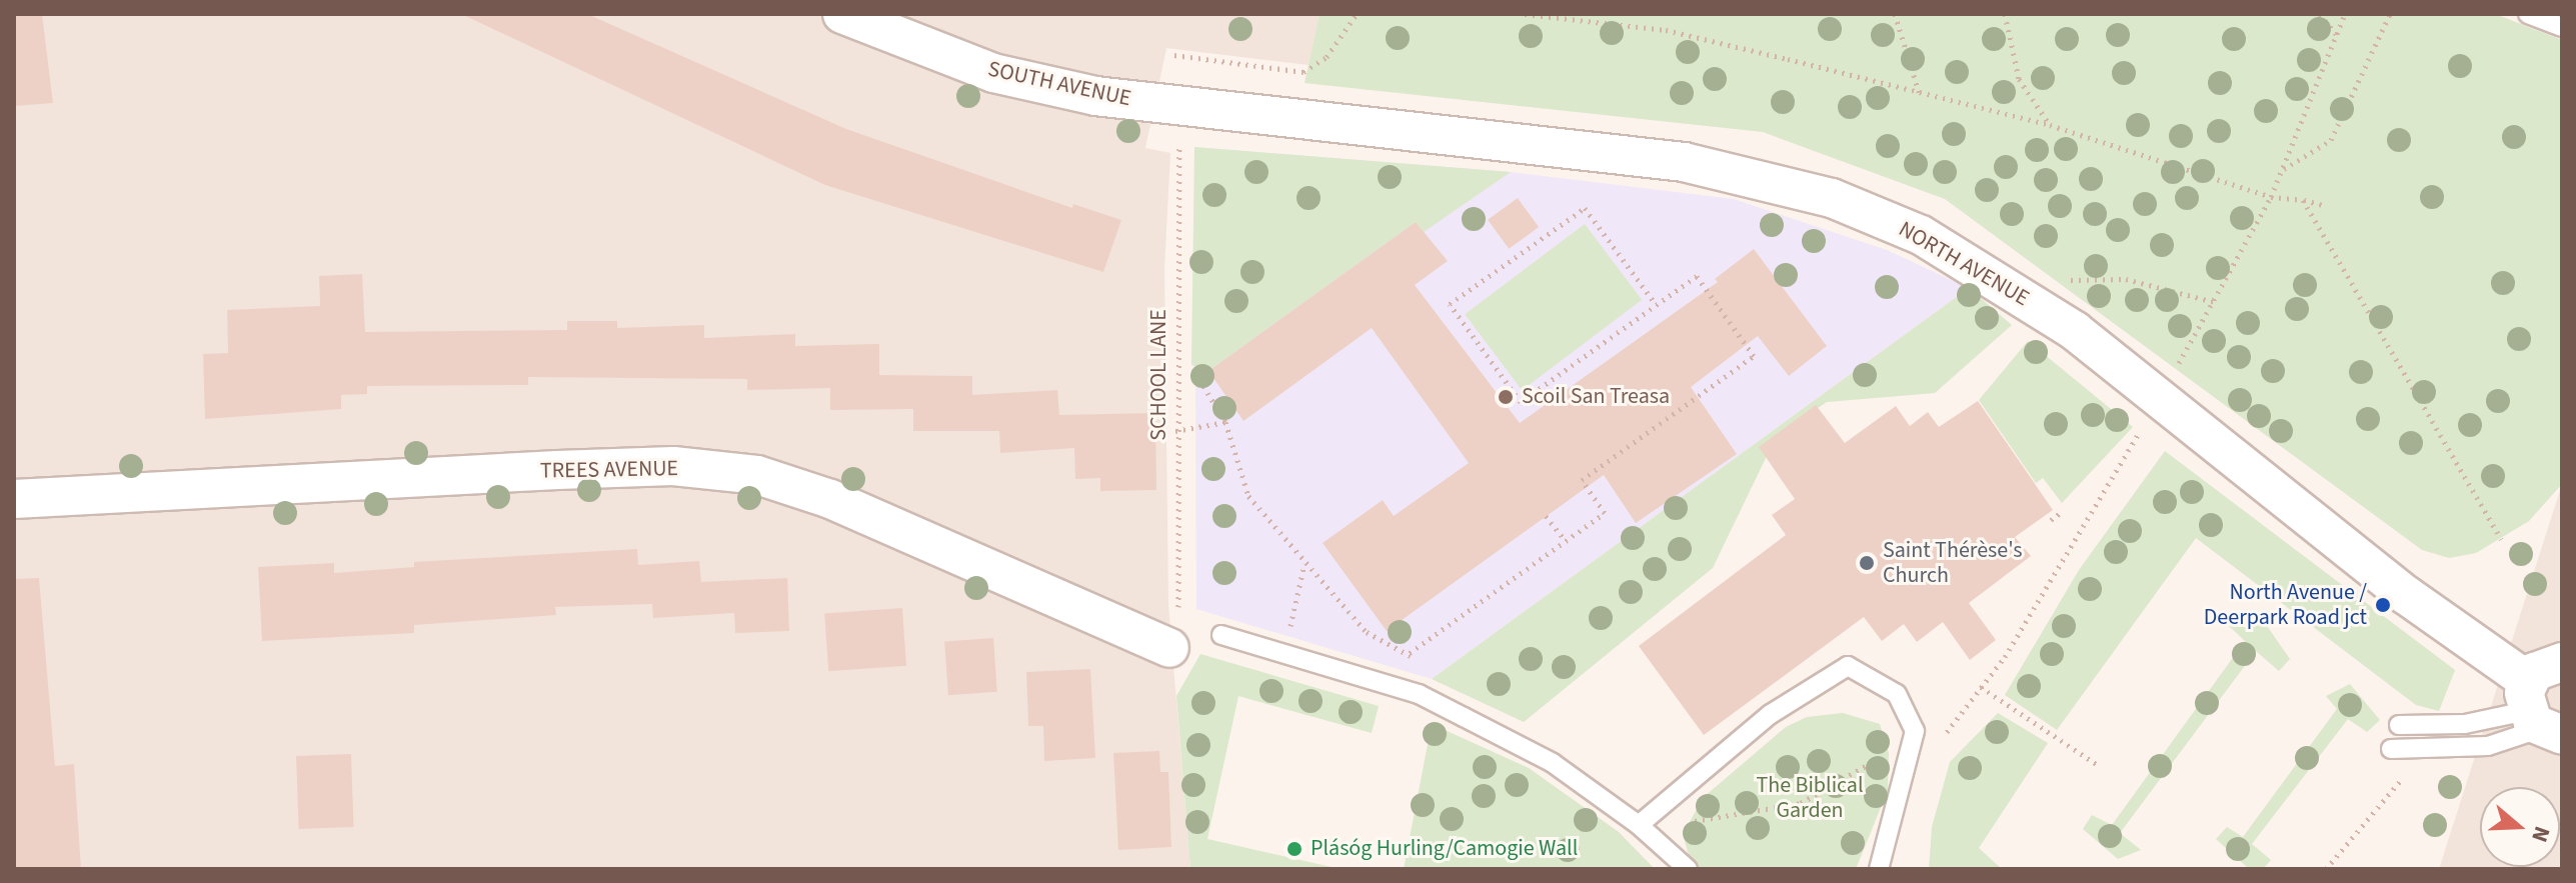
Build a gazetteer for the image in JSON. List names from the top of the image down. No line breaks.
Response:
{"streets":{"street":["SOUTH AVENUE","NORTH AVENUE","TREES AVENUE"],"path":["SCHOOL LANE"]},"crossings":[["SOUTH AVENUE","NORTH AVENUE"],["SCHOOL LANE","TREES AVENUE"]],"parks":["The Biblical Garden"],"places":["Scoil San Treasa","Saint Thérèse's Church","North Avenue / Deerpark Road jct","Plásóg Hurling/Camogie Wall"],"north":"right"}
